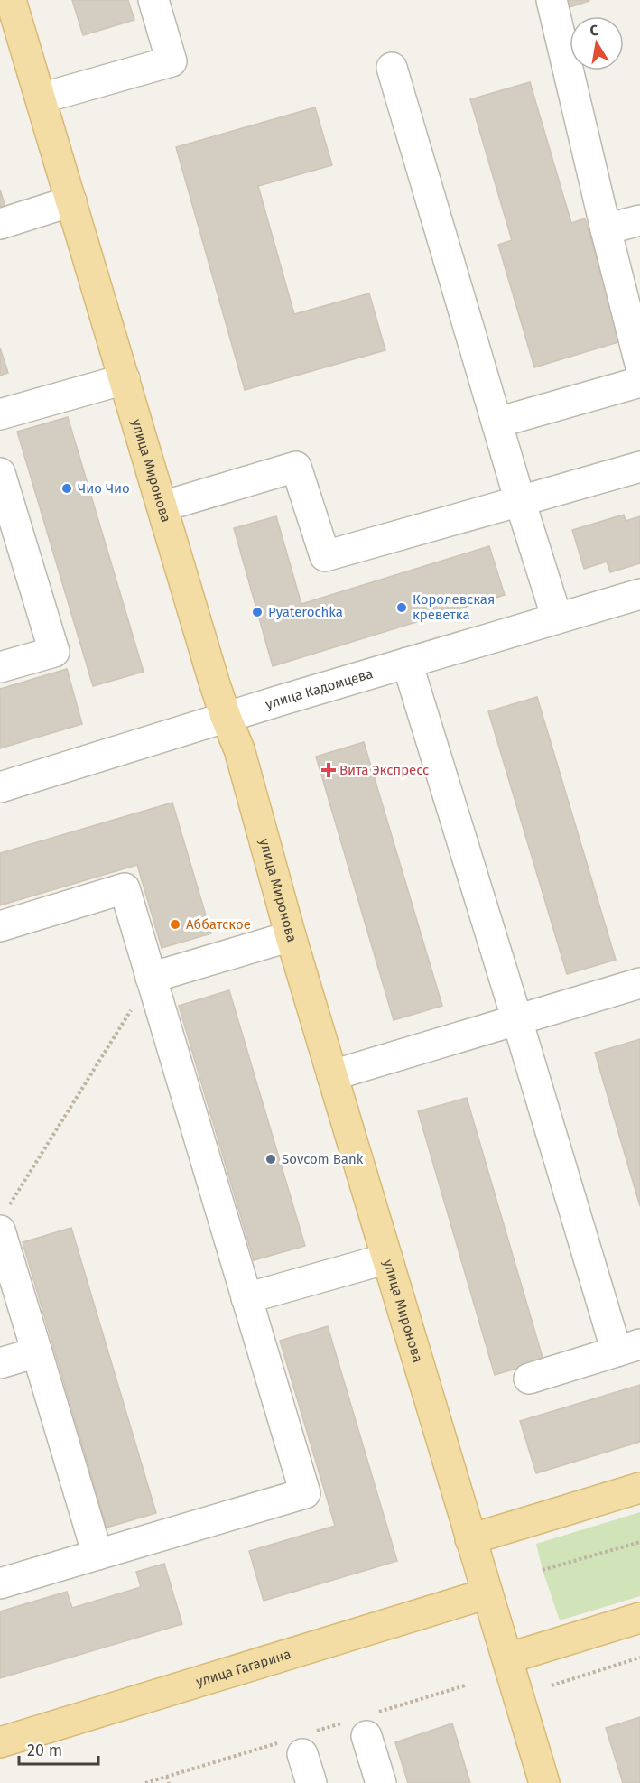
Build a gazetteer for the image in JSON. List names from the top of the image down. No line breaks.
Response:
{"streets":{"main road":["улица Миронова","улица Гагарина"],"street":["улица Кадомцева"]},"crossings":[["улица Миронова","улица Кадомцева"],["улица Миронова","улица Гагарина"]],"places":{"other":["Чио Чио","Королевская креветка","Pyaterochka","Аббатское","Sovcom Bank"],"health":["Вита Экспресс"]},"scale_bar":"20 m","north":"top"}
